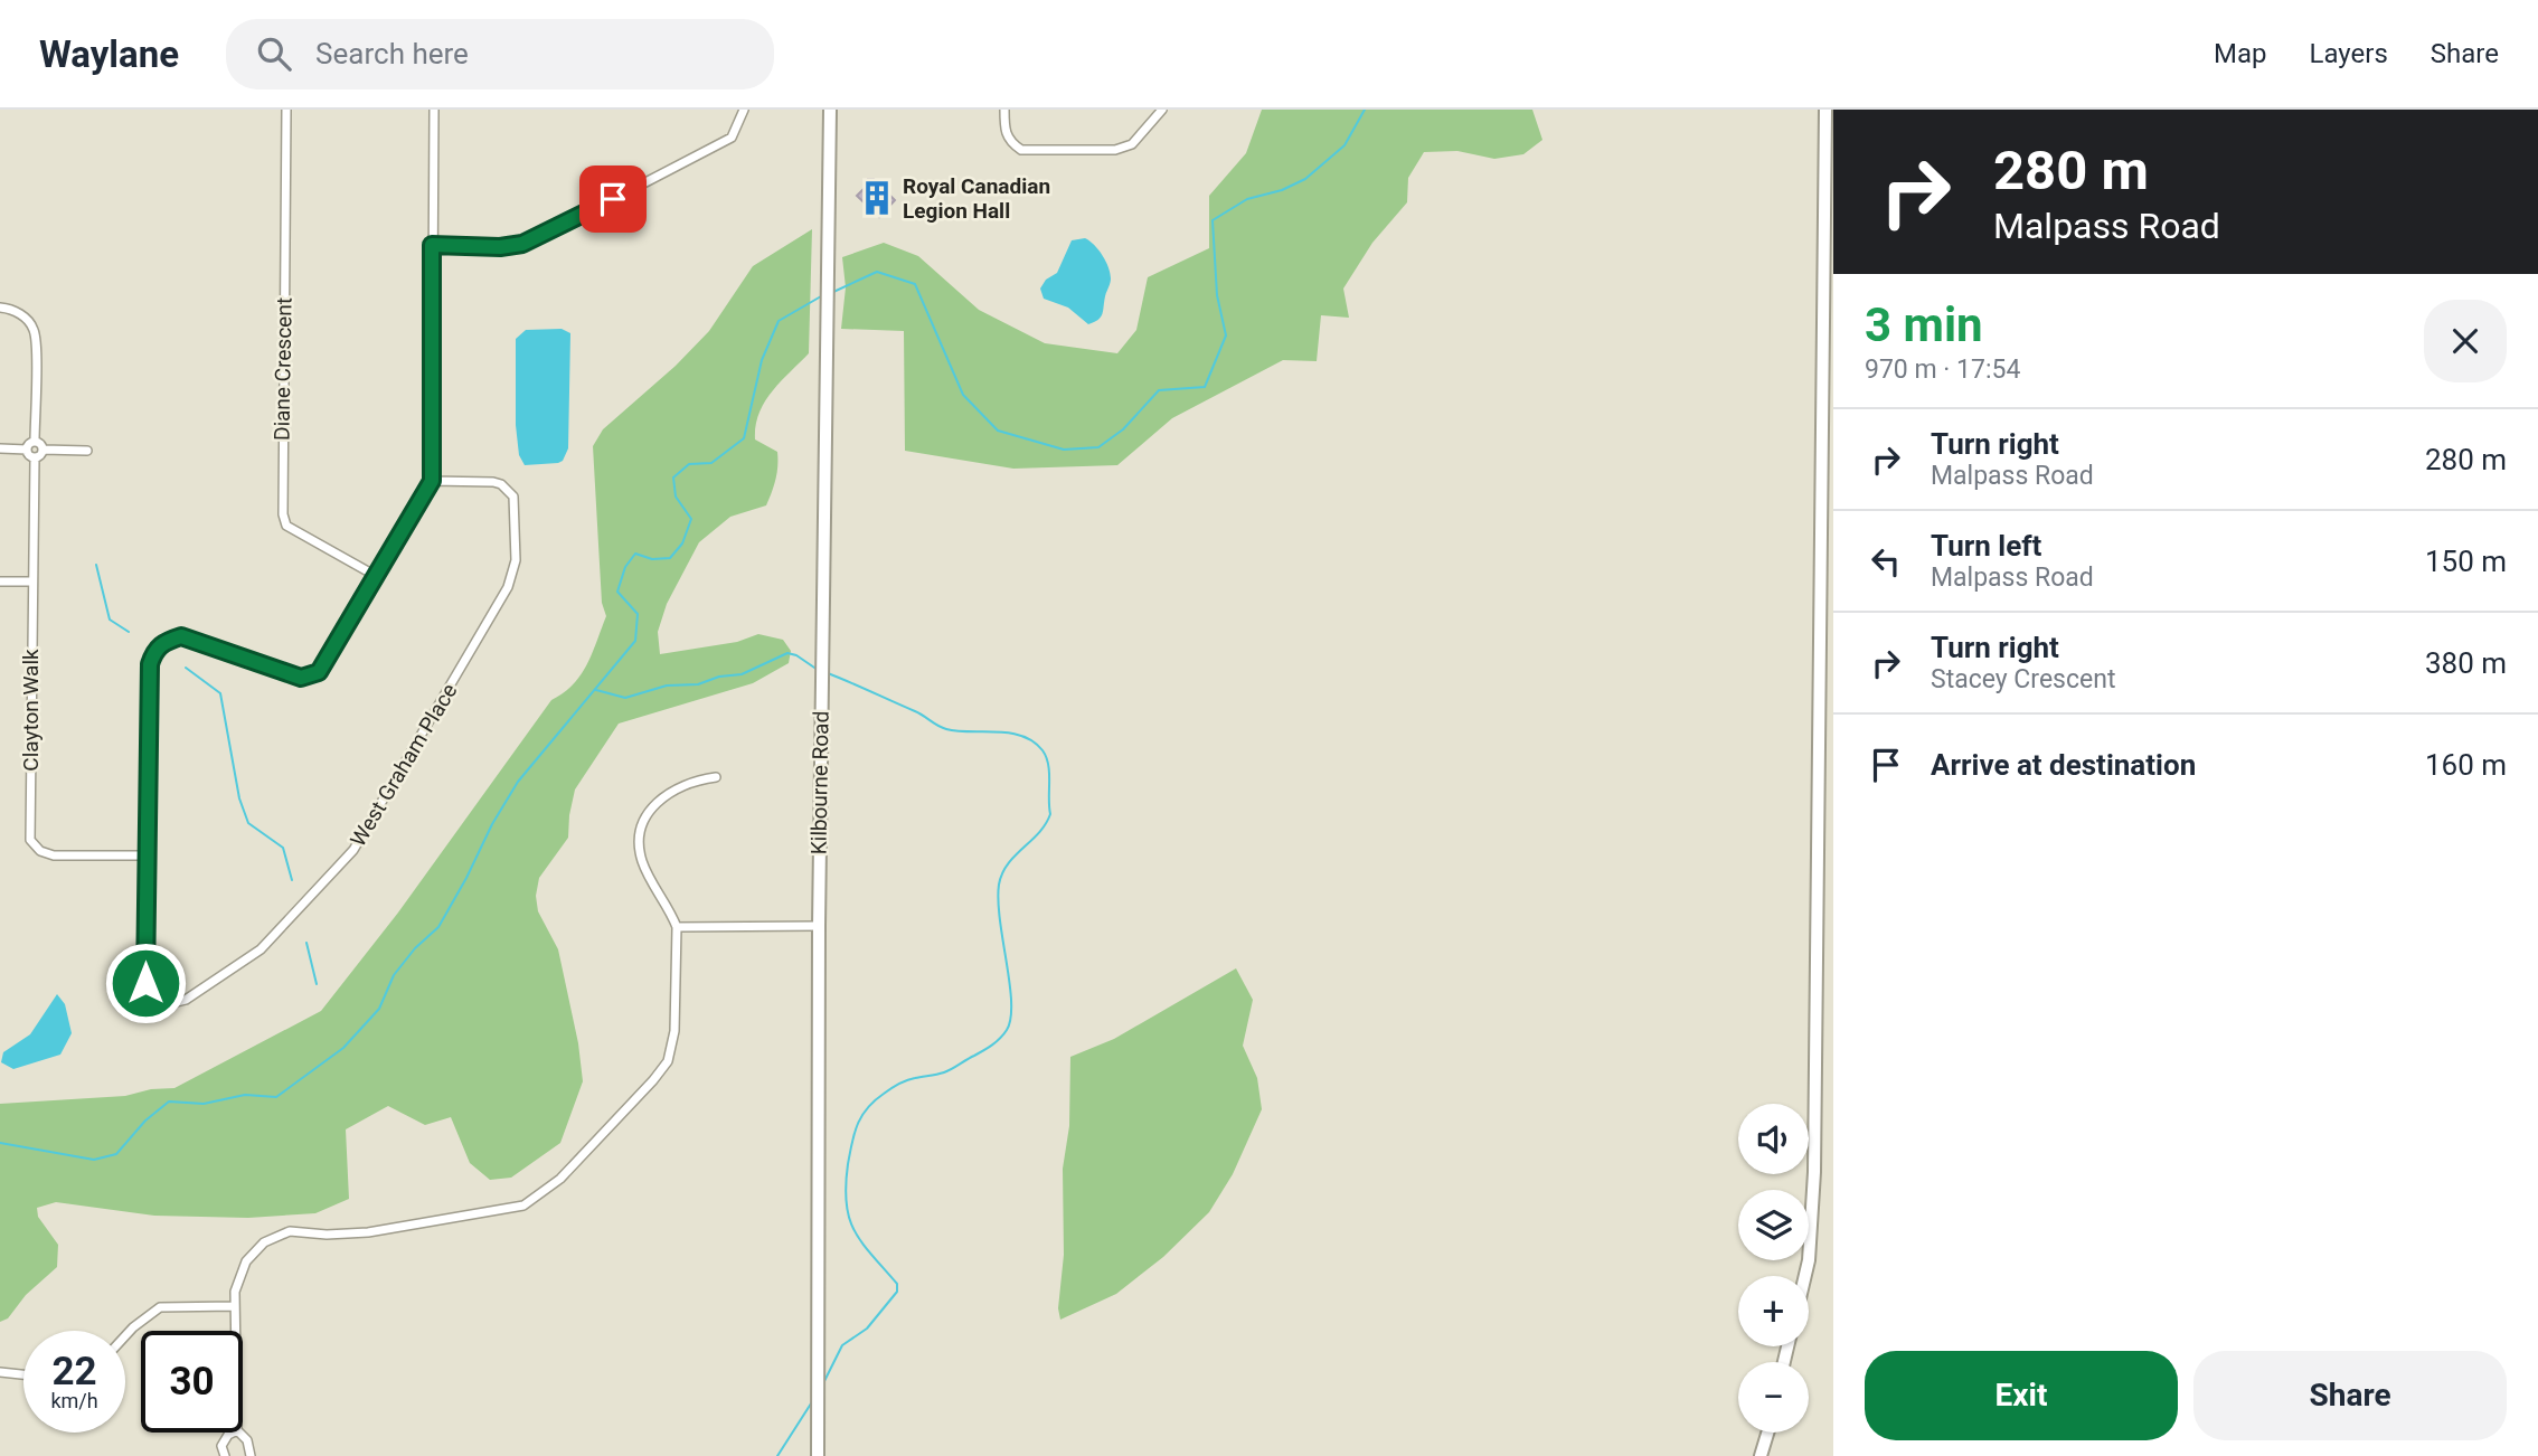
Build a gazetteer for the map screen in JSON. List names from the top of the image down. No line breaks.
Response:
{"streets":{"street":["Diane Crescent","Clayton Walk","West Graham Place","Kilbourne Road"]},"crossings":[["Clayton Walk","West Graham Place"]],"places":{"building":["Royal Canadian Legion Hall"]},"page":{"header":"Waylane","search":"Search here","nav":["Map","Layers","Share"],"turn":["280 m","Malpass Road"],"heading":["3 min","970 m · 17:54"],"list":[{"name":"Turn right","note":"Malpass Road","value":"280 m"},{"name":"Turn left","note":"Malpass Road","value":"150 m"},{"name":"Turn right","note":"Stacey Crescent","value":"380 m"},{"name":"Arrive at destination","value":"160 m"}],"map_buttons":["+","−"],"speed":"22 km/h","limit":"30","buttons":["Exit","Share"]}}
